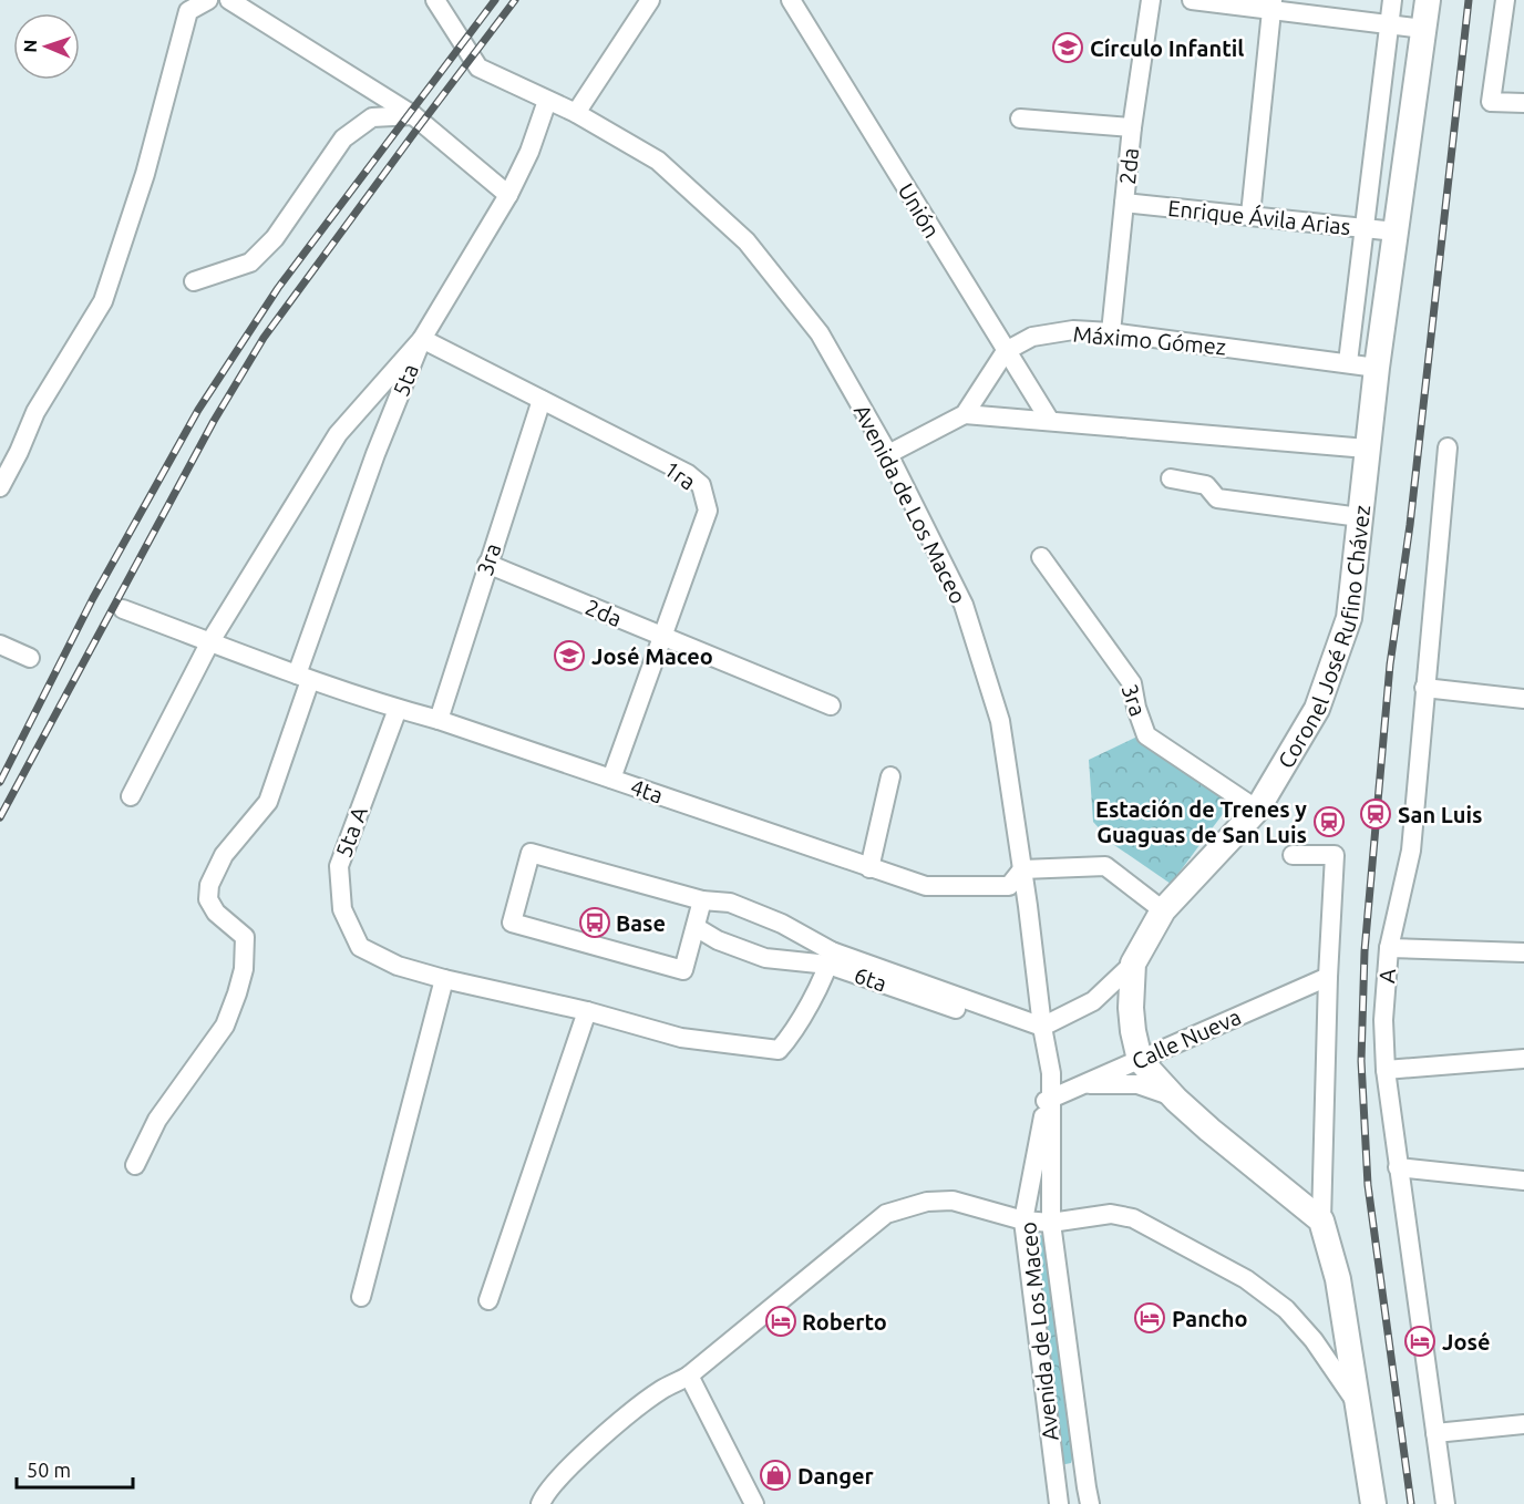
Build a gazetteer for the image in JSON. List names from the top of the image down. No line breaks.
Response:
{"streets":{"main road":["Coronel José Rufino Chávez"],"street":["2da","Unión","Enrique Ávila Arias","Máximo Gómez","5ta","1ra","Avenida de Los Maceo","3ra","4ta","5ta A","A","6ta","Calle Nueva"]},"crossings":[["2da","Enrique Ávila Arias"],["2da","Máximo Gómez"],["2da","1ra"],["2da","3ra"],["Unión","Máximo Gómez"],["Enrique Ávila Arias","Coronel José Rufino Chávez"],["Máximo Gómez","Avenida de Los Maceo"],["Máximo Gómez","Coronel José Rufino Chávez"],["5ta","1ra"],["5ta","Avenida de Los Maceo"],["5ta","4ta"],["1ra","3ra"],["1ra","4ta"],["Avenida de Los Maceo","4ta"],["Avenida de Los Maceo","6ta"],["Avenida de Los Maceo","Calle Nueva"],["3ra","Coronel José Rufino Chávez"],["3ra","4ta"],["Coronel José Rufino Chávez","Calle Nueva"],["4ta","5ta A"],["5ta A","6ta"]],"places":{"school or university":["Círculo Infantil","José Maceo"],"station":["San Luis","Estación de Trenes y Guaguas de San Luis"],"bus stop":["Base"],"hotel":["Pancho","Roberto","José"],"shop":["Danger"]},"scale_bar":"50 m","north":"left"}
